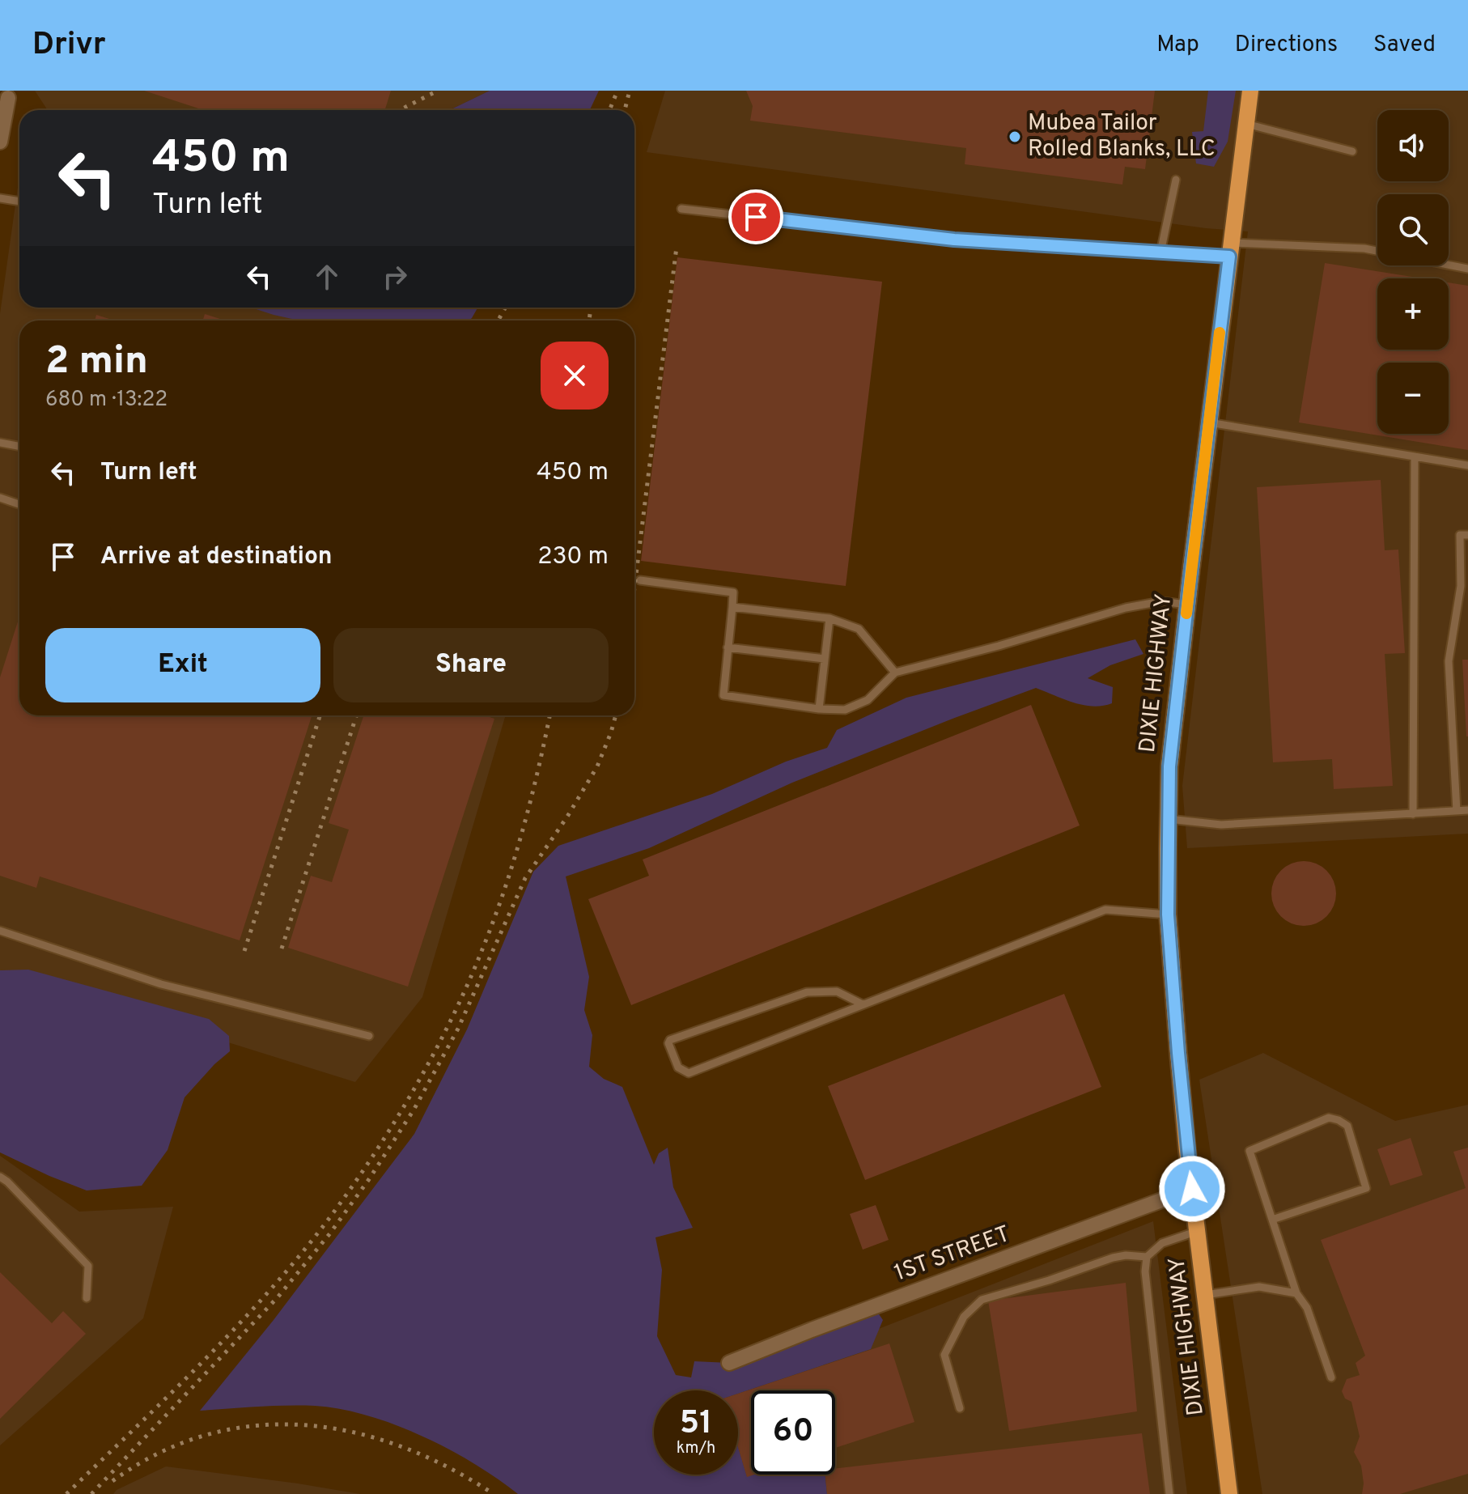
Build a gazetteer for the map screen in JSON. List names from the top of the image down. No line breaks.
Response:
{"streets":{"main road":["DIXIE HIGHWAY"],"street":["1ST STREET"]},"crossings":[["DIXIE HIGHWAY","1ST STREET"]],"places":["Mubea Tailor Rolled Blanks, LLC"],"page":{"header":"Drivr","nav":["Map","Directions","Saved"],"map_buttons":["+","−"],"turn":["450 m","Turn left"],"heading":["2 min","680 m · 13:22"],"list":[{"name":"Turn left","value":"450 m"},{"name":"Arrive at destination","value":"230 m"}],"buttons":["Exit","Share"],"speed":"51 km/h","limit":"60"}}
